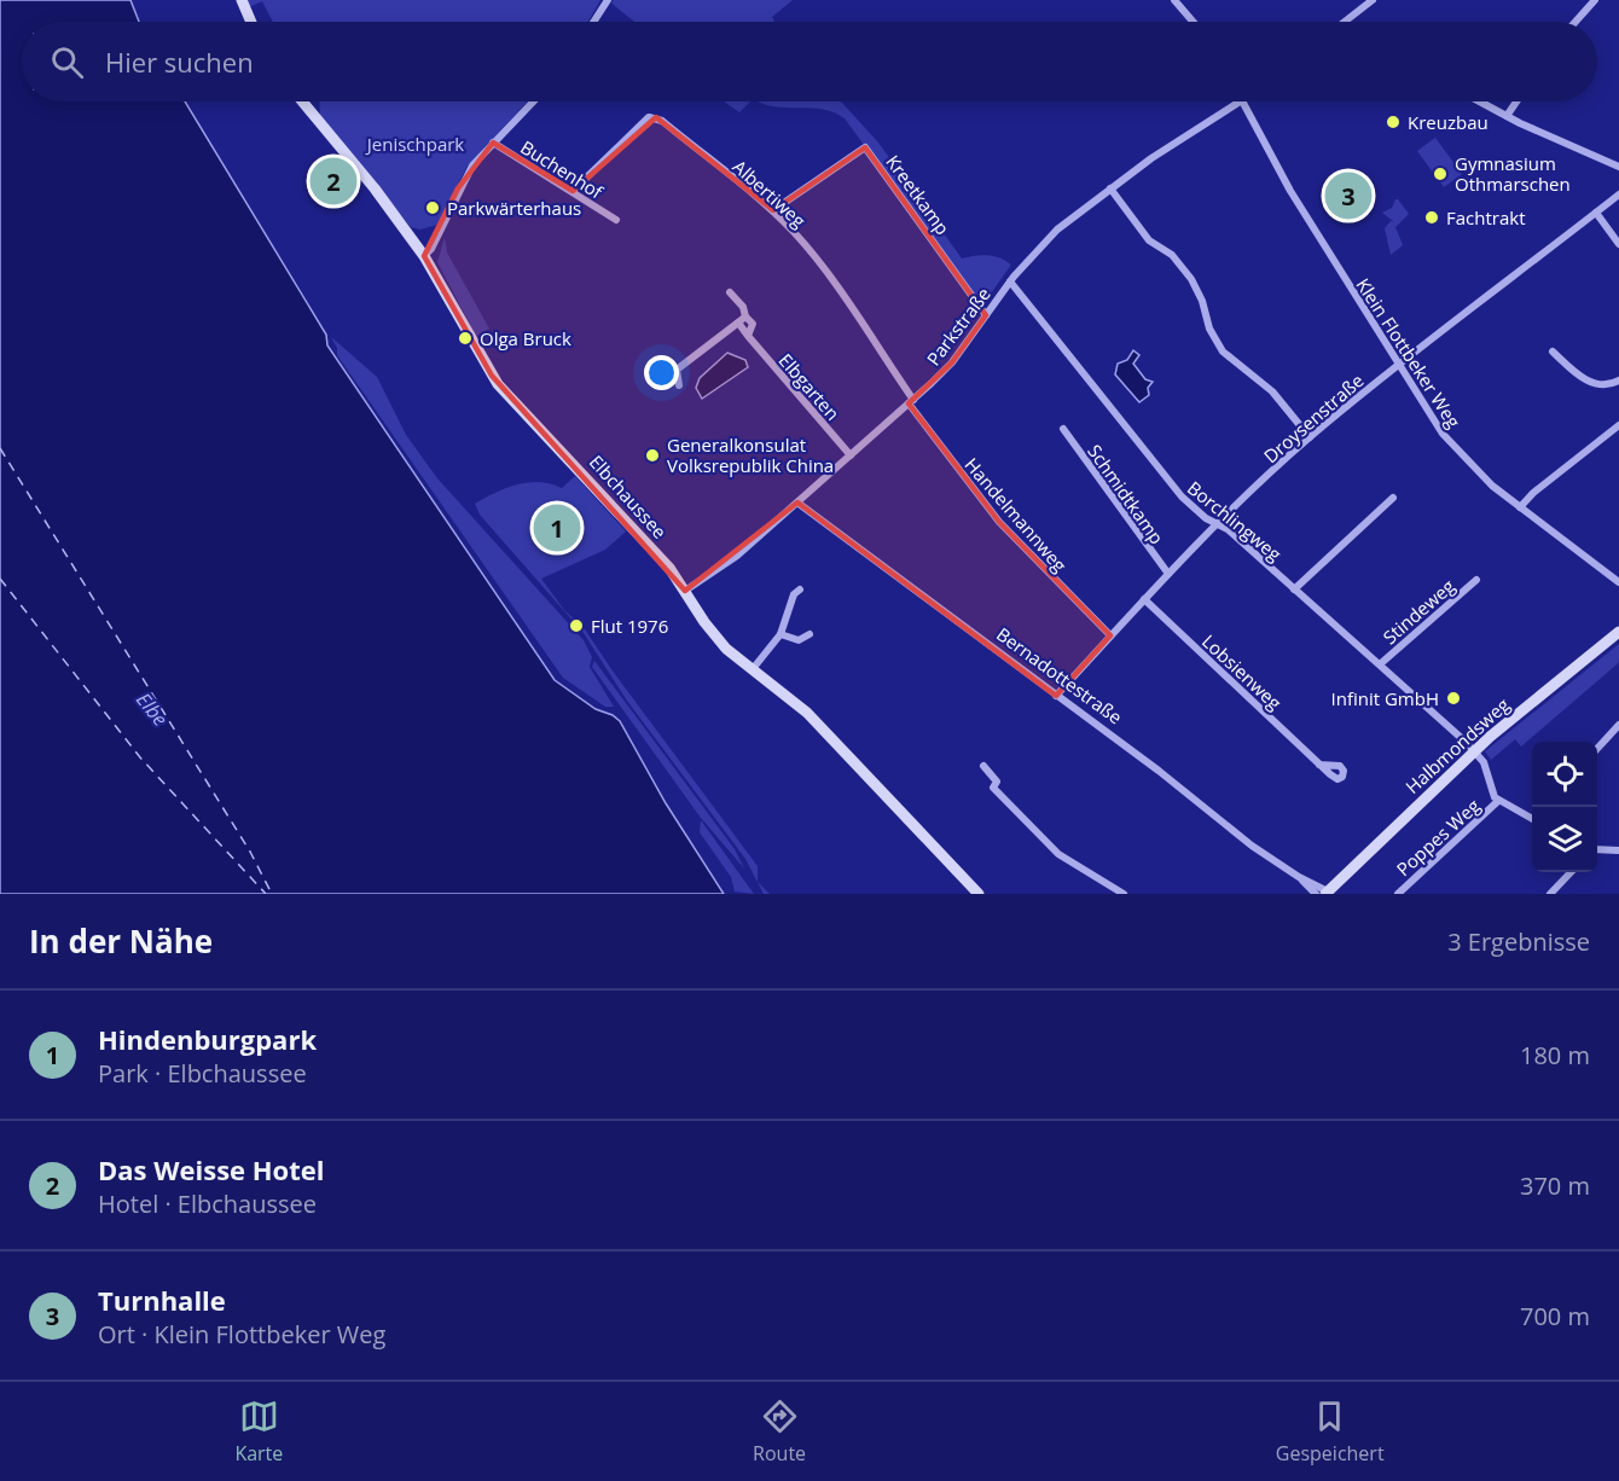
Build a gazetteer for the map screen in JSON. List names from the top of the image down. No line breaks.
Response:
{"streets":{"main road":["Elbchaussee","Halbmondsweg"],"street":["Buchenhof","Albertiweg","Kreetkamp","Parkstraße","Klein Flottbeker Weg","Elbgarten","Droysenstraße","Schmidtkamp","Handelmannweg","Borchlingweg","Stindeweg","Lobsienweg","Bernadottestraße","Poppes Weg"]},"crossings":[["Buchenhof","Albertiweg"],["Albertiweg","Kreetkamp"],["Albertiweg","Parkstraße"],["Albertiweg","Handelmannweg"],["Kreetkamp","Parkstraße"],["Parkstraße","Klein Flottbeker Weg"],["Parkstraße","Elbgarten"],["Parkstraße","Elbchaussee"],["Parkstraße","Handelmannweg"],["Parkstraße","Borchlingweg"],["Parkstraße","Bernadottestraße"],["Klein Flottbeker Weg","Droysenstraße"],["Droysenstraße","Schmidtkamp"],["Droysenstraße","Handelmannweg"],["Droysenstraße","Borchlingweg"],["Droysenstraße","Lobsienweg"],["Droysenstraße","Bernadottestraße"],["Borchlingweg","Stindeweg"],["Borchlingweg","Halbmondsweg"],["Bernadottestraße","Halbmondsweg"]],"water":["Elbe"],"parks":["Jenischpark"],"places":["Kreuzbau","Gymnasium Othmarschen","Parkwärterhaus","Fachtrakt","Olga Bruck","Generalkonsulat Volksrepublik China","Flut 1976","Infinit GmbH"],"page":{"search":"Hier suchen","pins":["2","3","1"],"heading":["In der Nähe","3 Ergebnisse"],"list":[{"mark":"1","name":"Hindenburgpark","note":"Park · Elbchaussee","value":"180 m"},{"mark":"2","name":"Das Weisse Hotel","note":"Hotel · Elbchaussee","value":"370 m"},{"mark":"3","name":"Turnhalle","note":"Ort · Klein Flottbeker Weg","value":"700 m"}],"nav":["Karte","Route","Gespeichert"]}}
